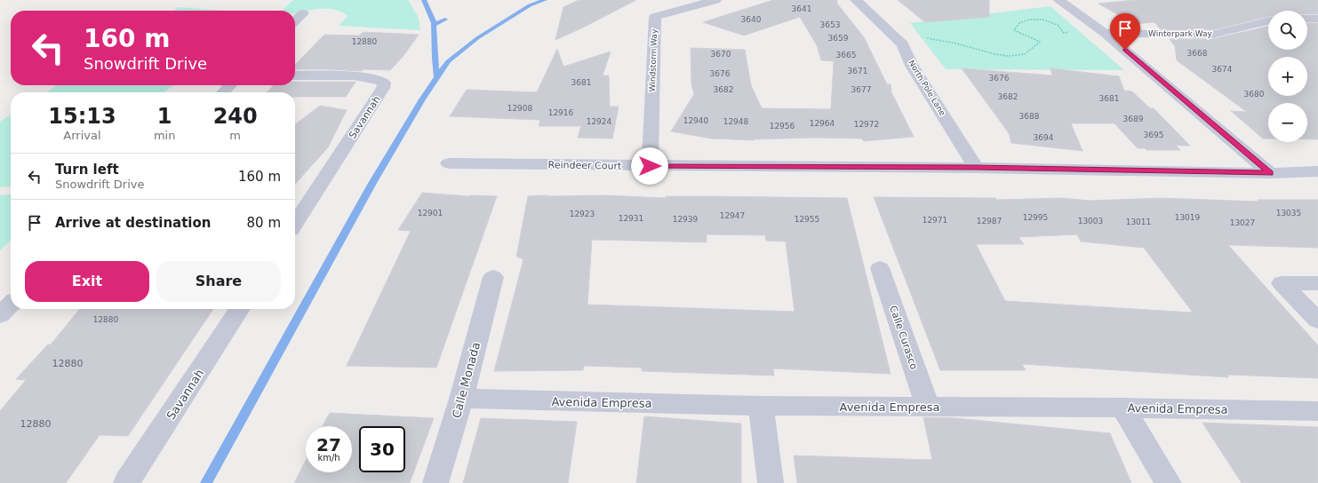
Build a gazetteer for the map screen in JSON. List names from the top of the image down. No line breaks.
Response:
{"streets":{"street":["Winterpark Way","Windstorm Way","North Pole Lane","Savannah","Reindeer Court","Calle Curasco","Calle Monada","Avenida Empresa"]},"crossings":[["Windstorm Way","Reindeer Court"],["North Pole Lane","Reindeer Court"],["Calle Curasco","Avenida Empresa"],["Calle Monada","Avenida Empresa"]],"house_numbers":["3641","3640","3653","3659","12880","3668","3670","3665","3674","3671","3676","3676","3681","3682","3677","3680","3682","3681","12908","12916","3688","3689","12940","12924","12948","12964","12972","12956","3695","3694","12901","13035","12923","12947","12995","13019","12931","12939","12955","12971","12987","13003","13011","13027","12880","12880","12880"],"page":{"map_buttons":["+","−"],"turn":["160 m","Snowdrift Drive"],"eta":["15:13","Arrival","1","min","240","m"],"list":[{"name":"Turn left","note":"Snowdrift Drive","value":"160 m"},{"name":"Arrive at destination","value":"80 m"}],"buttons":["Exit","Share"],"speed":"27 km/h","limit":"30"}}
